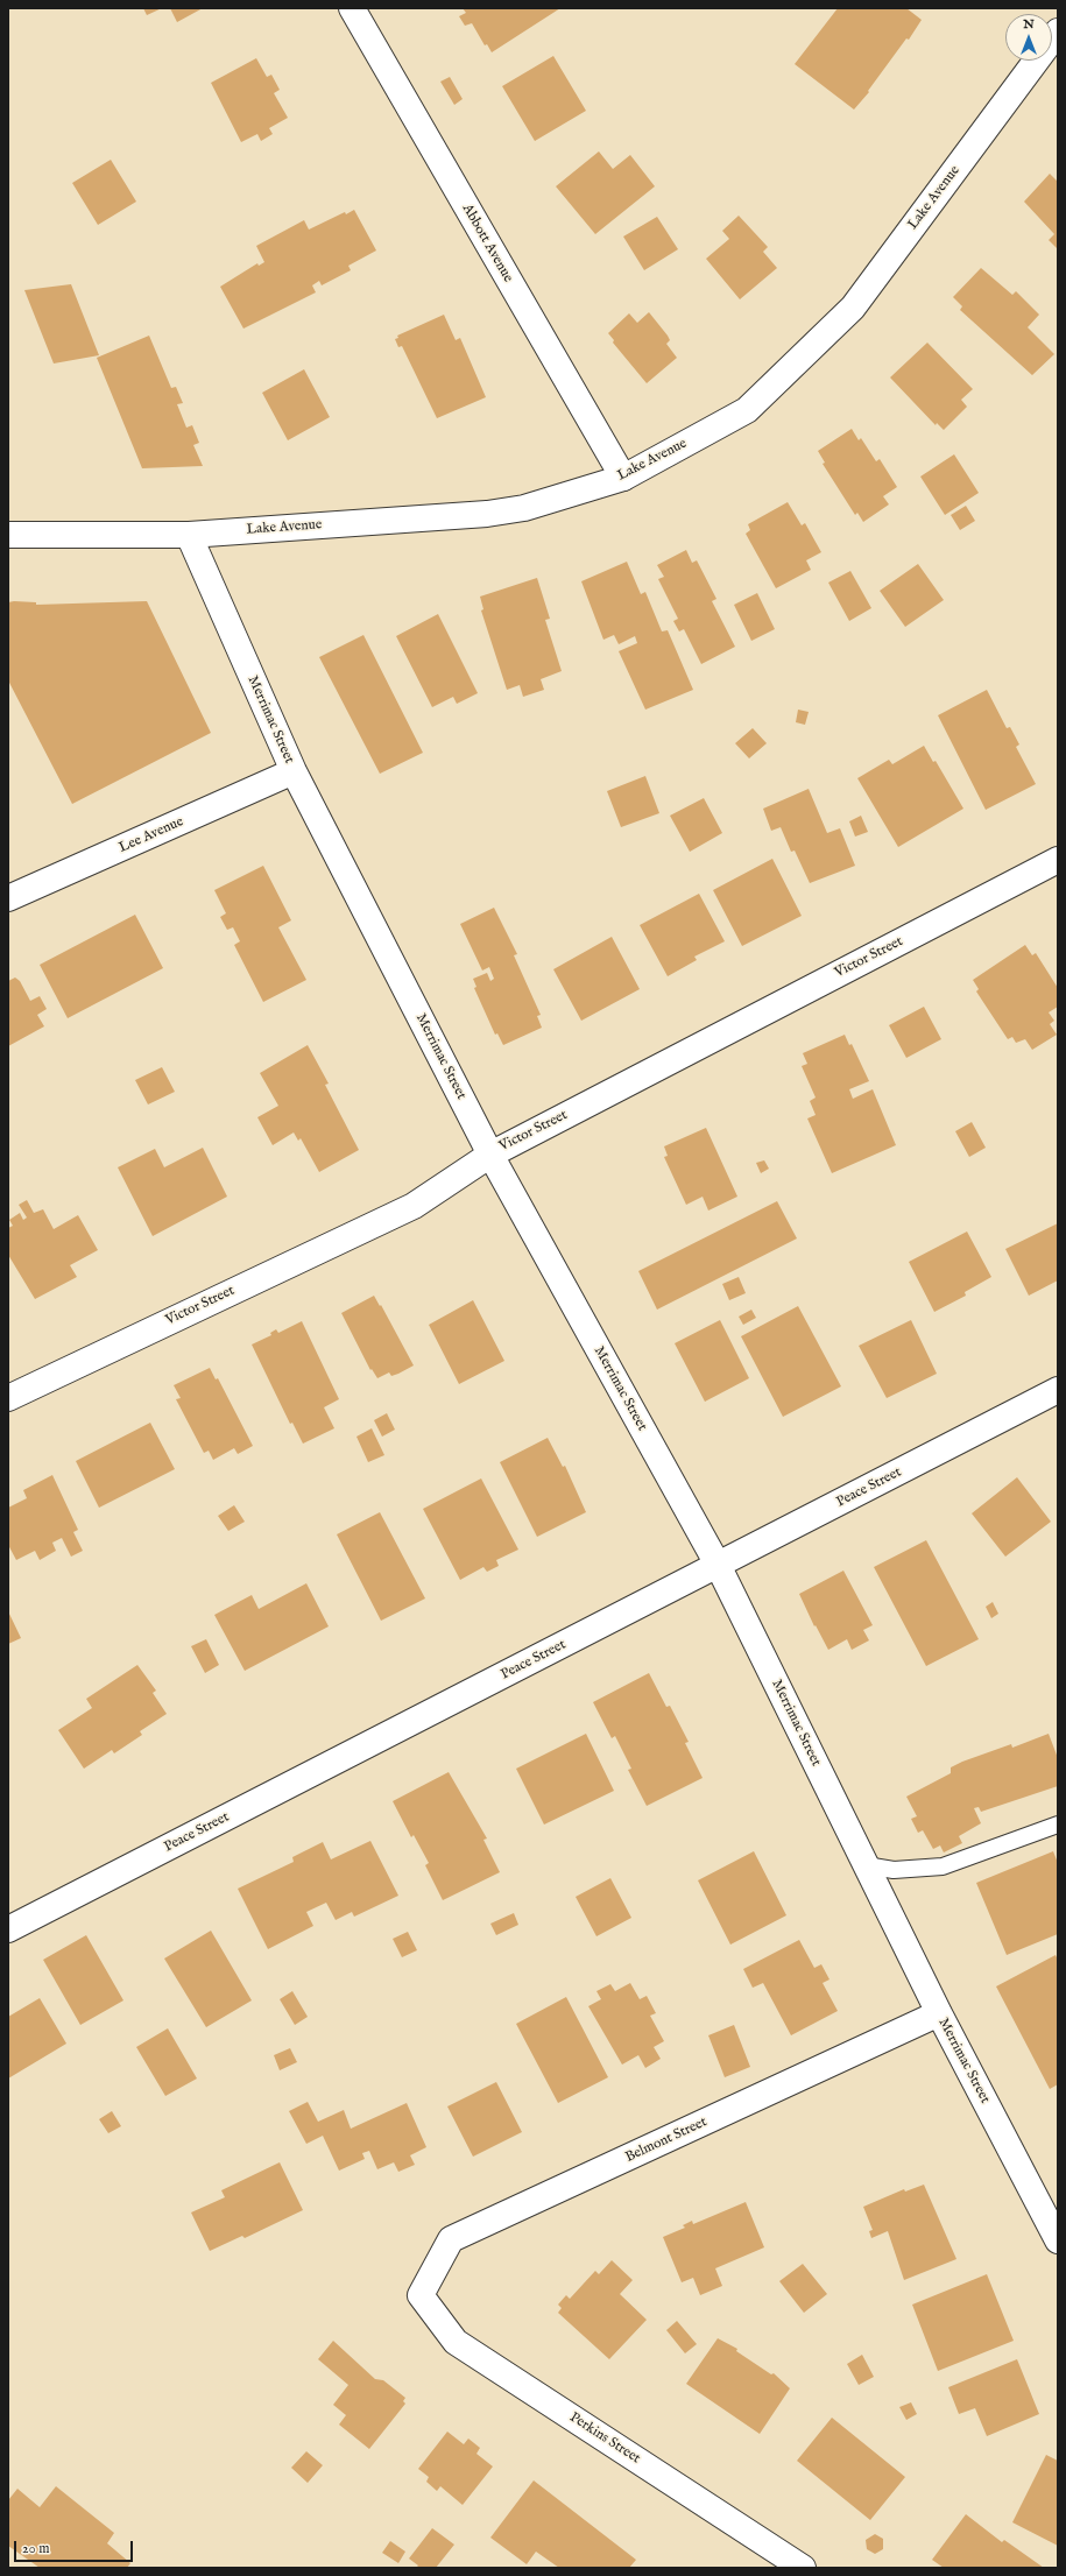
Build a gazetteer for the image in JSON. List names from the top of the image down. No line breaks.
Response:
{"streets":{"street":["Lake Avenue","Abbott Avenue","Merrimac Street","Lee Avenue","Victor Street","Peace Street","Belmont Street","Perkins Street"]},"crossings":[["Lake Avenue","Abbott Avenue"],["Lake Avenue","Merrimac Street"],["Merrimac Street","Lee Avenue"],["Merrimac Street","Victor Street"],["Merrimac Street","Peace Street"],["Merrimac Street","Belmont Street"],["Belmont Street","Perkins Street"]],"scale_bar":"20 m","north":"top"}
